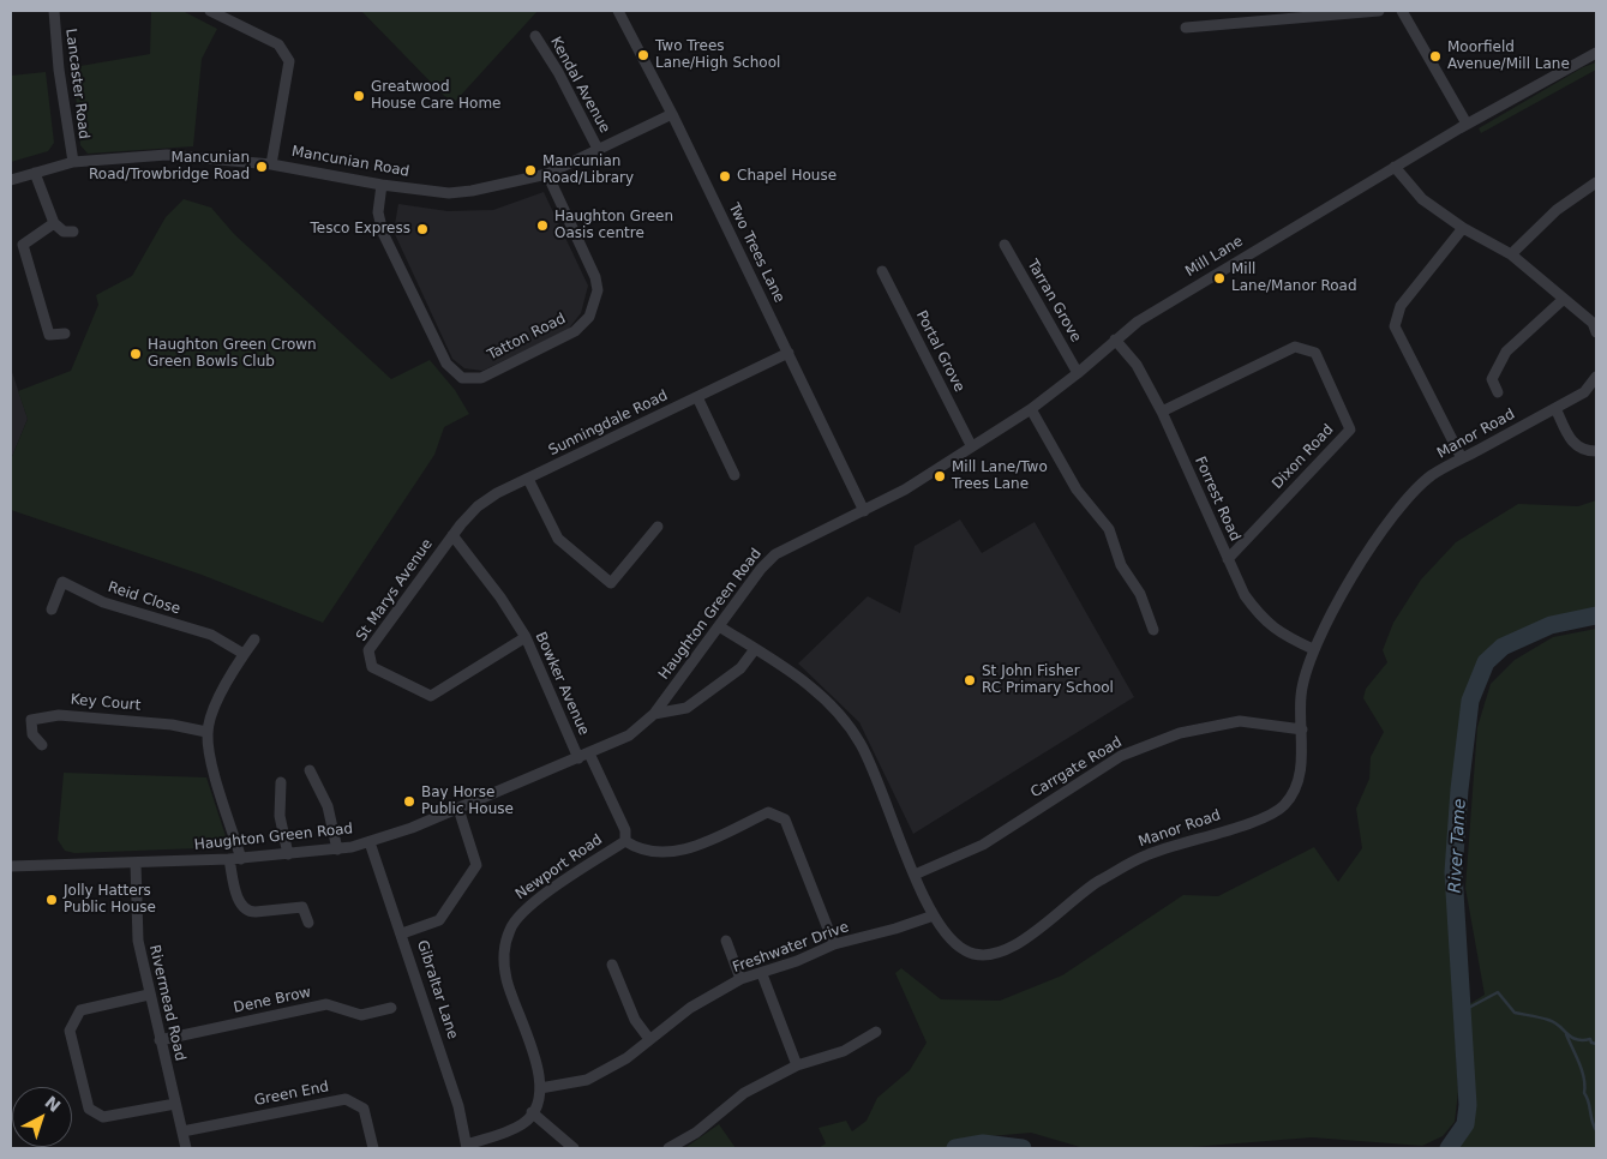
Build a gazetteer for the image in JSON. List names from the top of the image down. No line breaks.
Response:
{"streets":{"street":["Lancaster Road","Kendal Avenue","Mancunian Road","Two Trees Lane","Mill Lane","Tarran Grove","Tatton Road","Portal Grove","Sunningdale Road","Manor Road","Dixon Road","Forrest Road","St Marys Avenue","Reid Close","Haughton Green Road","Bowker Avenue","Key Court","Carrgate Road","Newport Road","Freshwater Drive","Gibraltar Lane","Dene Brow","Rivermead Road","Green End"]},"crossings":[["Lancaster Road","Mancunian Road"],["Kendal Avenue","Mancunian Road"],["Mancunian Road","Two Trees Lane"],["Mancunian Road","Tatton Road"],["Two Trees Lane","Mill Lane"],["Two Trees Lane","Sunningdale Road"],["Two Trees Lane","Haughton Green Road"],["Mill Lane","Tarran Grove"],["Mill Lane","Portal Grove"],["Mill Lane","Forrest Road"],["Mill Lane","Haughton Green Road"],["Sunningdale Road","St Marys Avenue"],["Sunningdale Road","Bowker Avenue"],["Manor Road","Forrest Road"],["Manor Road","Haughton Green Road"],["Manor Road","Carrgate Road"],["Manor Road","Freshwater Drive"],["Dixon Road","Forrest Road"],["St Marys Avenue","Bowker Avenue"],["Haughton Green Road","Bowker Avenue"],["Haughton Green Road","Newport Road"],["Haughton Green Road","Gibraltar Lane"],["Haughton Green Road","Rivermead Road"],["Bowker Avenue","Newport Road"],["Newport Road","Freshwater Drive"],["Dene Brow","Rivermead Road"],["Rivermead Road","Green End"]],"water":["River Tame"],"places":["Two Trees Lane/High School","Moorfield Avenue/Mill Lane","Greatwood House Care Home","Mancunian Road/Trowbridge Road","Mancunian Road/Library","Chapel House","Haughton Green Oasis centre","Tesco Express","Mill Lane/Manor Road","Haughton Green Crown Green Bowls Club","Mill Lane/Two Trees Lane","St John Fisher RC Primary School","Bay Horse Public House","Jolly Hatters Public House"],"north":"top right"}
